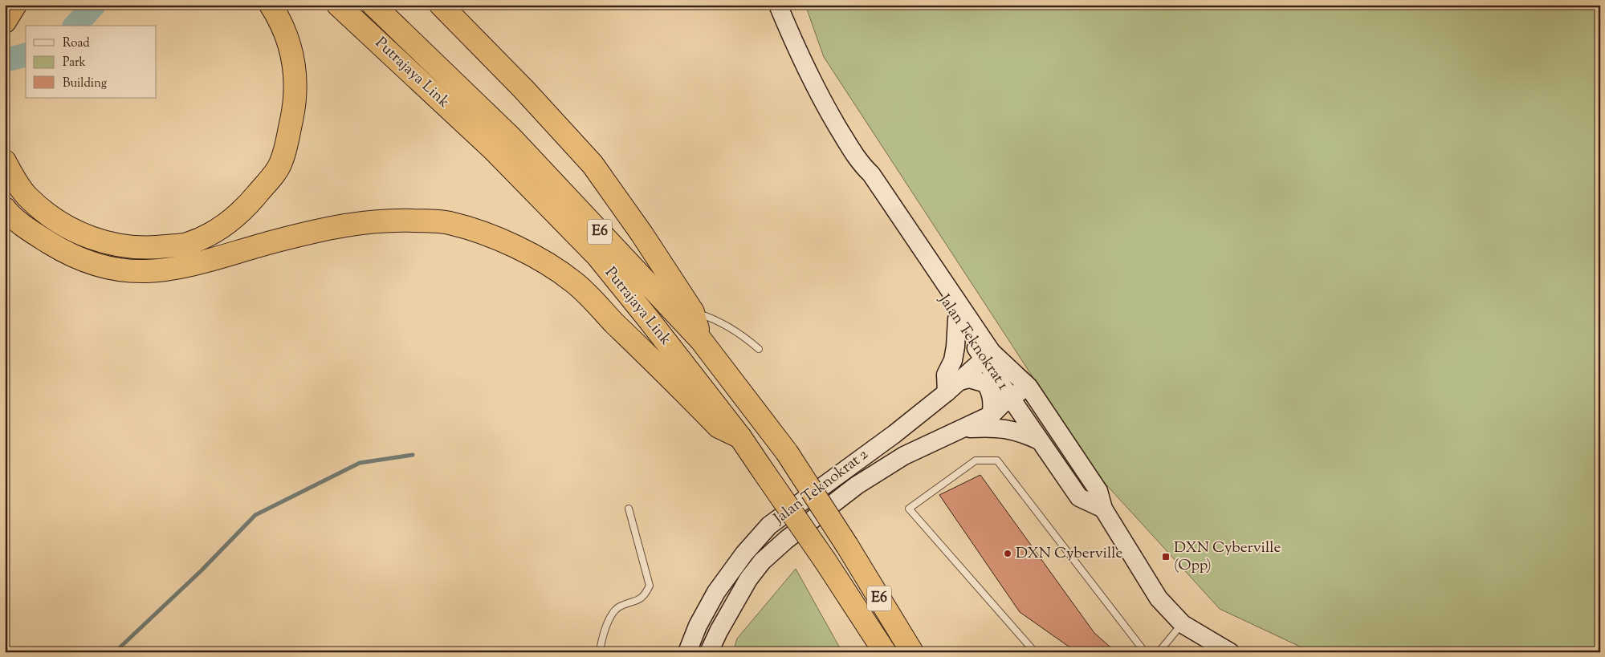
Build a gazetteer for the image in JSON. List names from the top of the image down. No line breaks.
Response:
{"streets":{"highway":["Putrajaya Link","E6"],"main road":["Jalan Teknokrat 1","Jalan Teknokrat 2"]},"crossings":[["Jalan Teknokrat 1","Jalan Teknokrat 2"]],"places":{"other":["DXN Cyberville"],"transit":["DXN Cyberville (Opp)"]},"legend":["Road","Park","Building"]}
